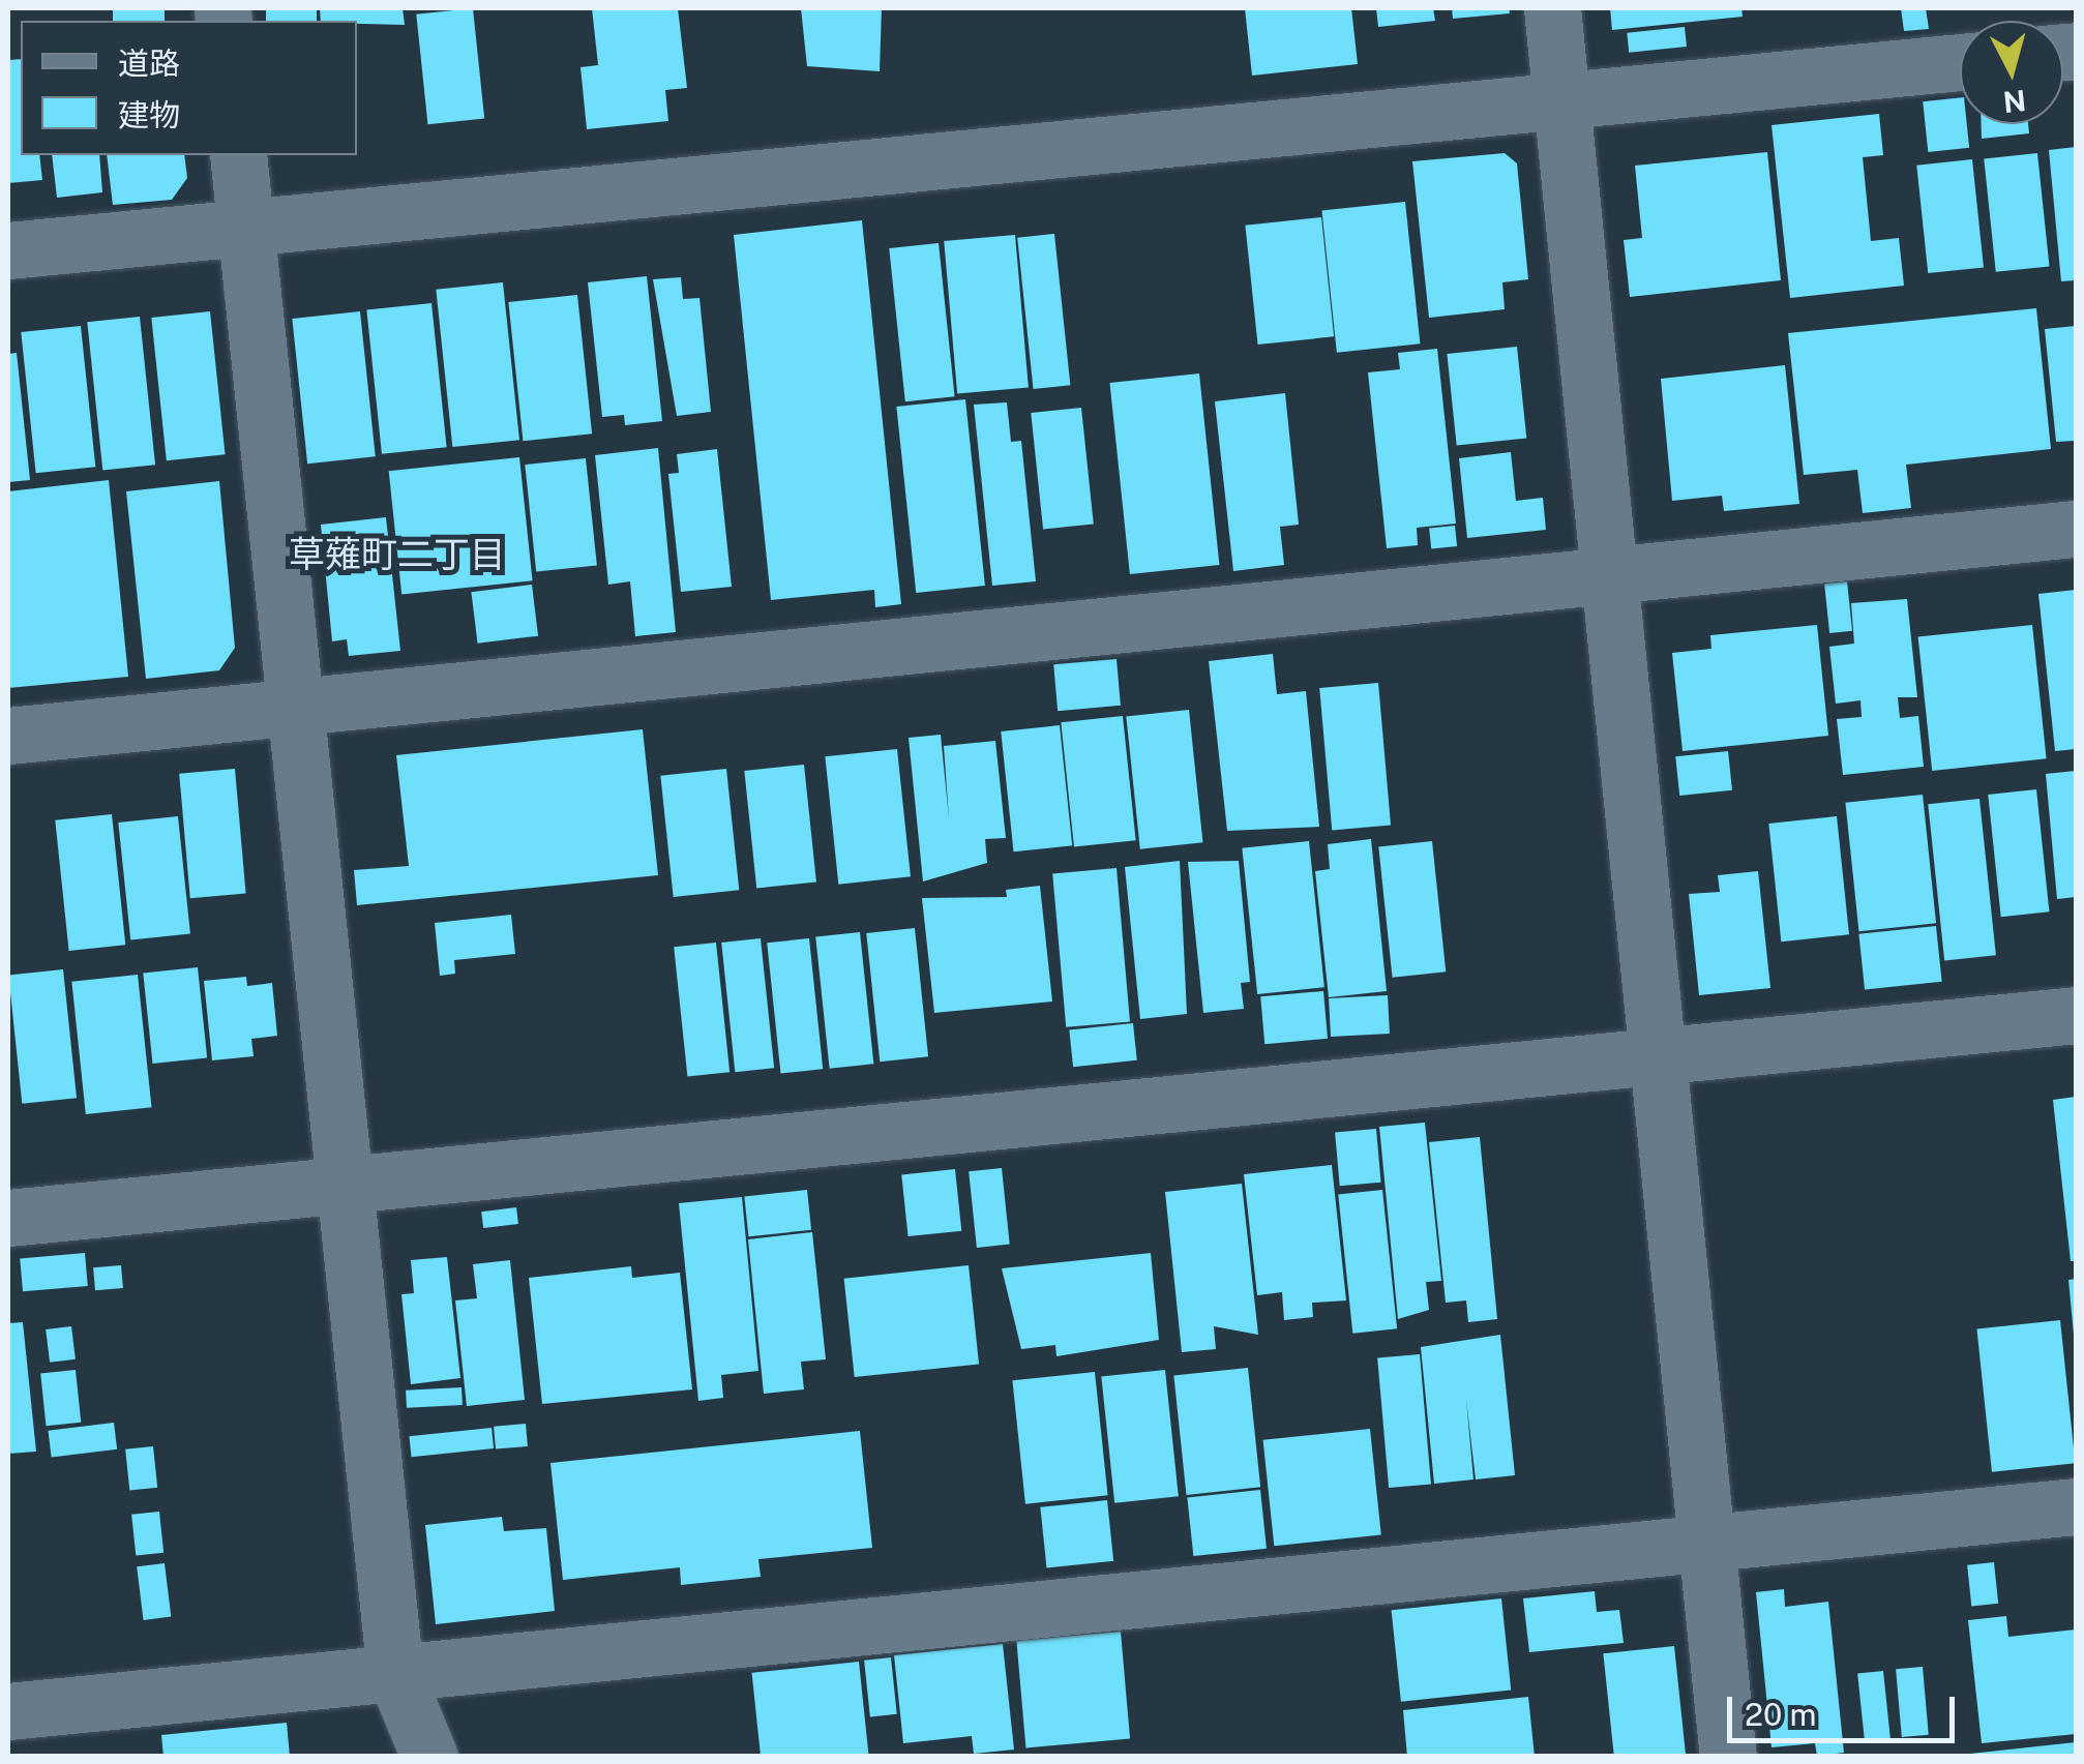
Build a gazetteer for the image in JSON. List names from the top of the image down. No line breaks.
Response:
{"districts":["草薙町二丁目"],"legend":["道路","建物"],"scale_bar":"20 m","north":"bottom"}
